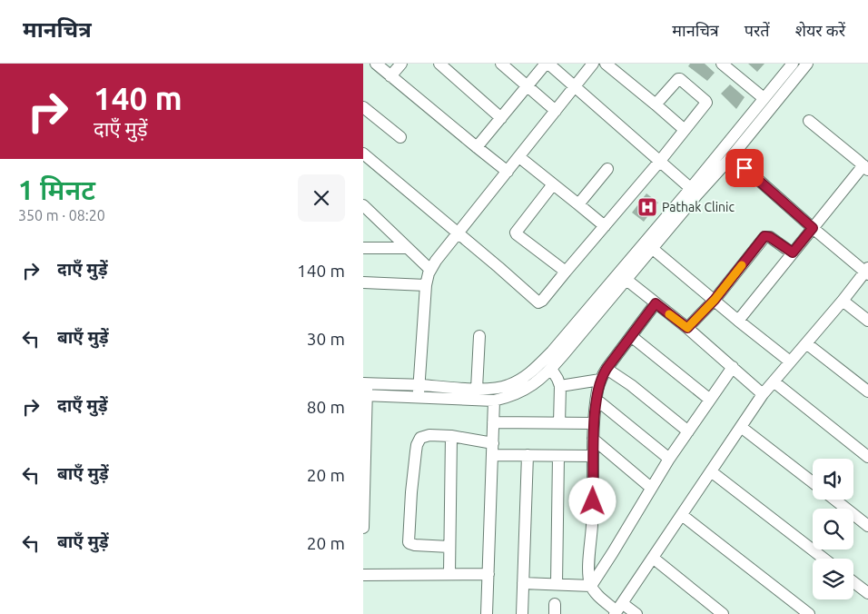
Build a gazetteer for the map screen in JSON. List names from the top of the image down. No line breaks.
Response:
{"places":{"hospital":["Pathak Clinic"]},"page":{"header":"मानचित्र","nav":["मानचित्र","परतें","शेयर करें"],"turn":["140 m","दाएँ मुड़ें"],"heading":["1 मिनट","350 m · 08:20"],"list":[{"name":"दाएँ मुड़ें","value":"140 m"},{"name":"बाएँ मुड़ें","value":"30 m"},{"name":"दाएँ मुड़ें","value":"80 m"},{"name":"बाएँ मुड़ें","value":"20 m"},{"name":"बाएँ मुड़ें","value":"20 m"}]}}
